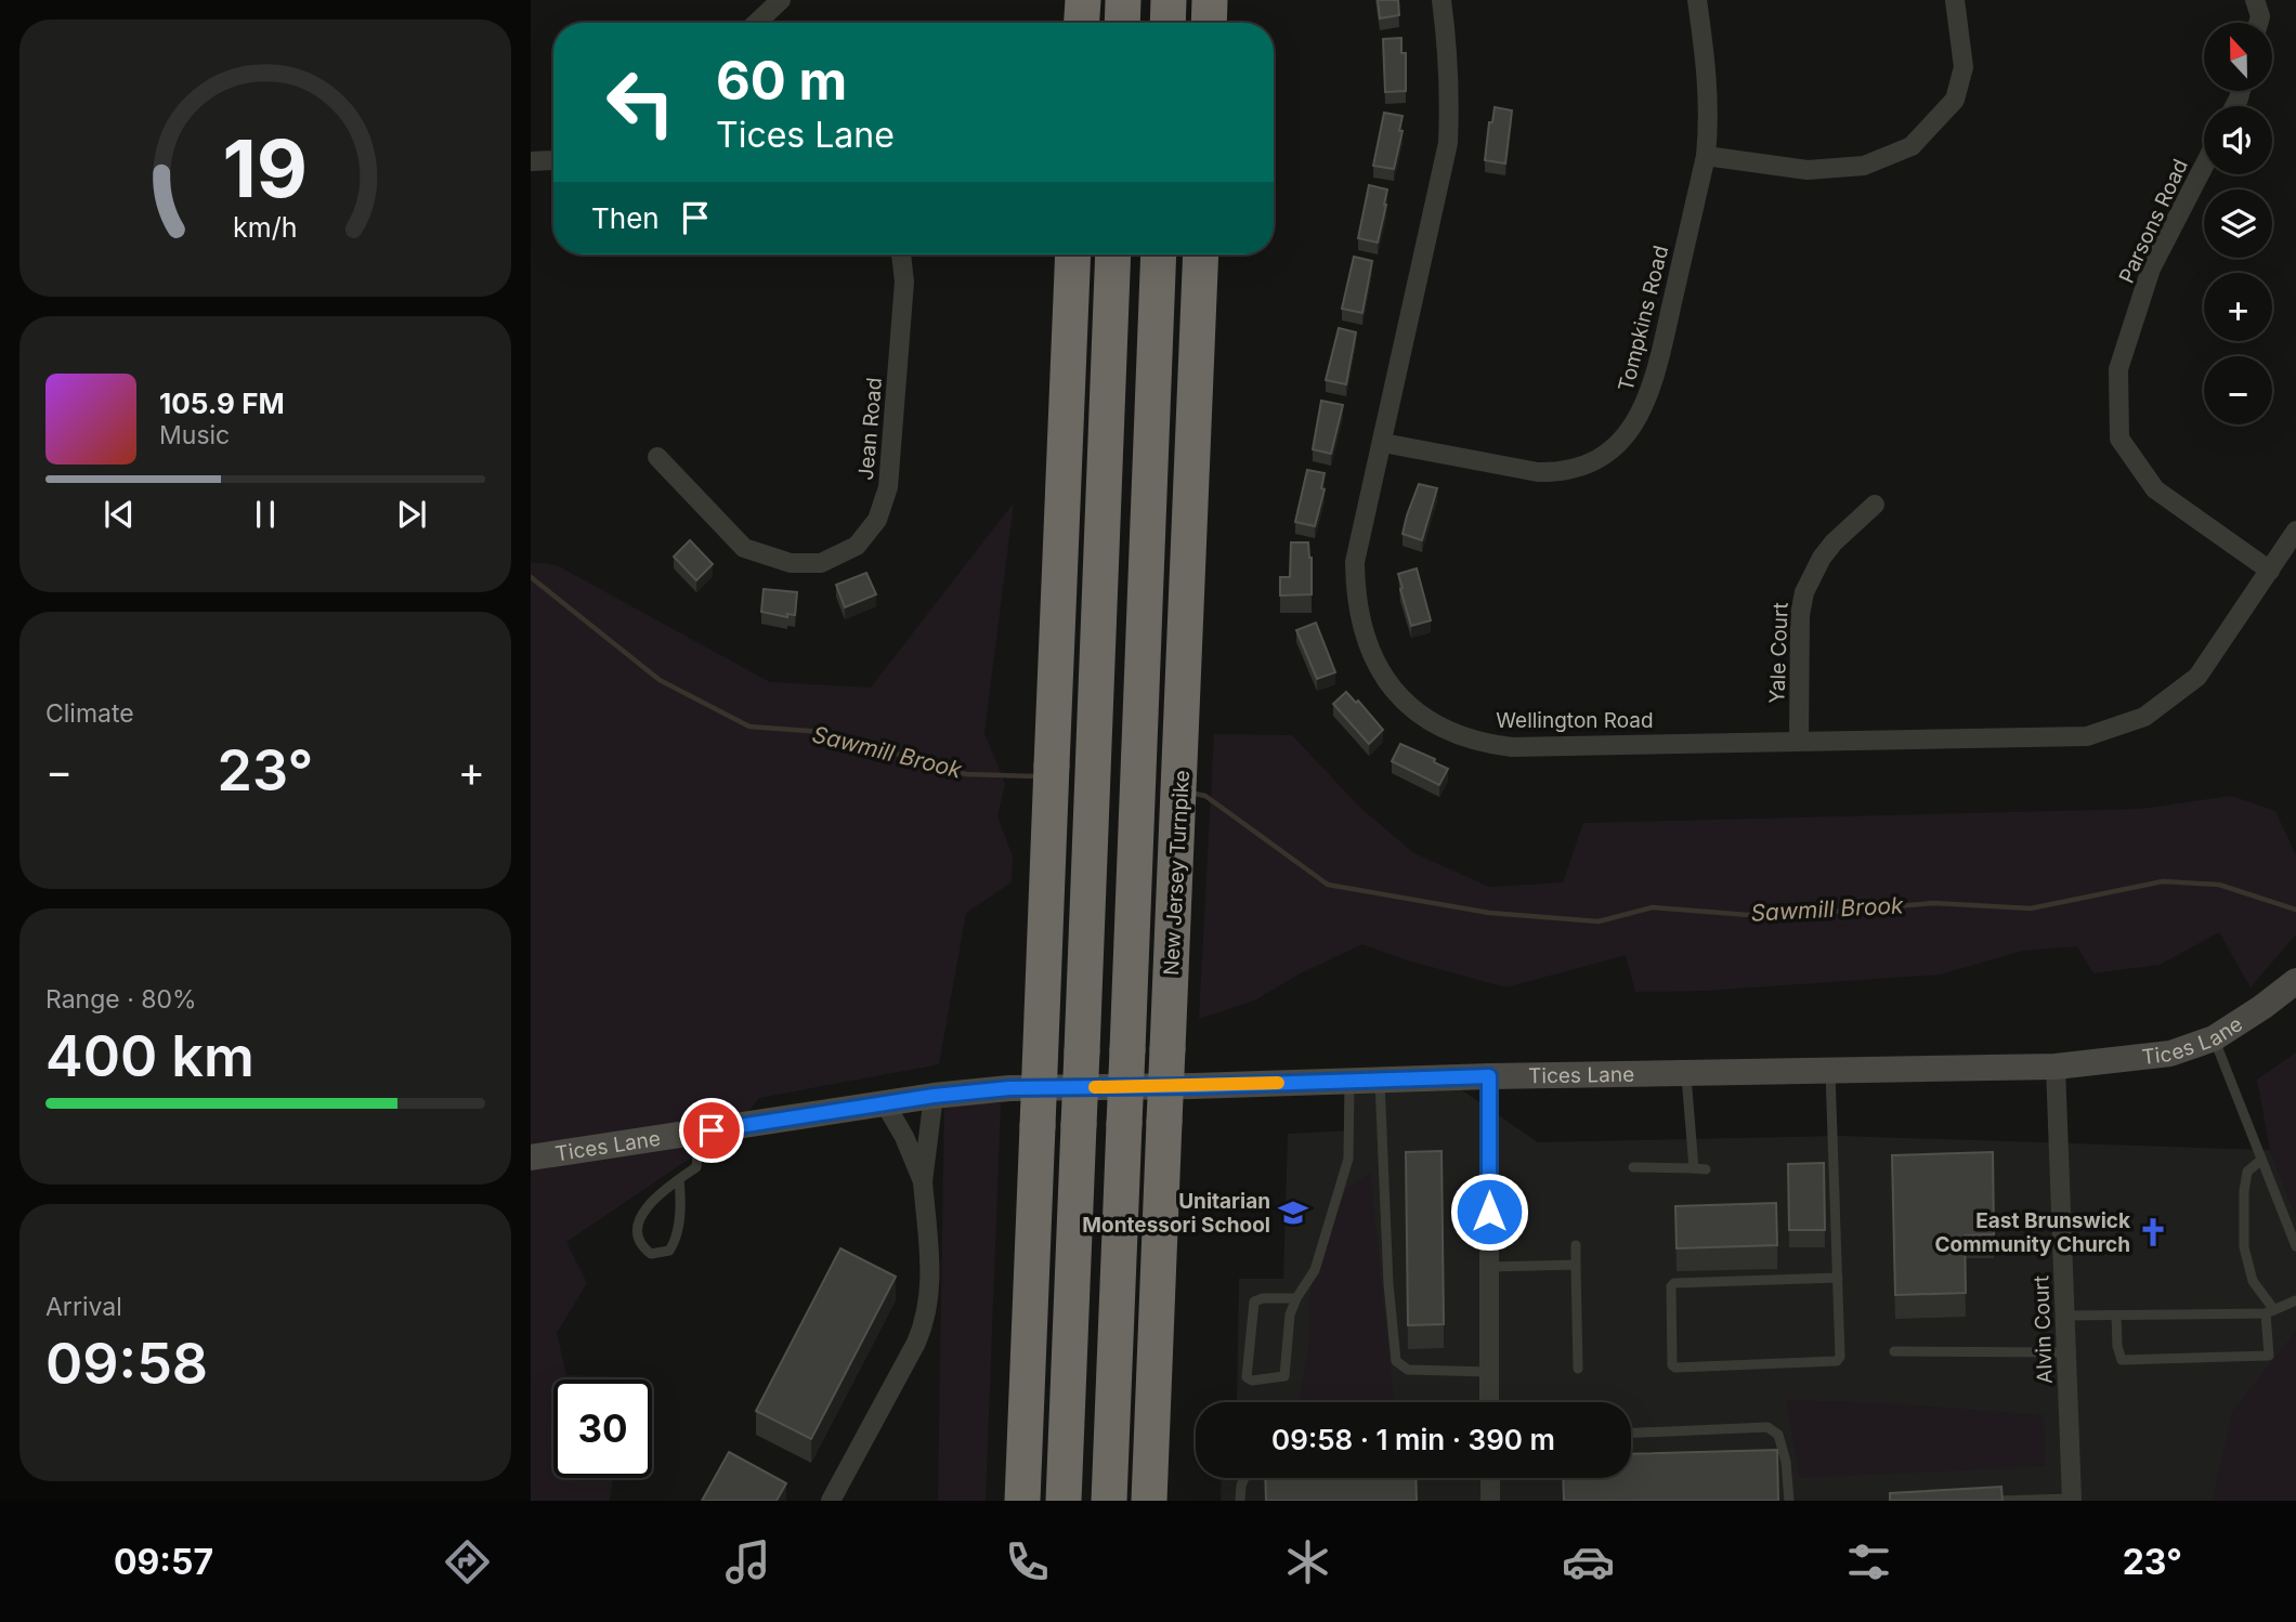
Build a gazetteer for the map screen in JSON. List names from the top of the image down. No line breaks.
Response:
{"streets":{"highway":["New Jersey Turnpike"],"street":["Parsons Road","Tompkins Road","Jean Road","Yale Court","Wellington Road","Tices Lane","Alvin Court"]},"crossings":[["Parsons Road","Wellington Road"],["Tompkins Road","Wellington Road"],["Yale Court","Wellington Road"],["Tices Lane","Alvin Court"]],"water":["Sawmill Brook"],"places":{"school or university":["Unitarian Montessori School"],"church":["East Brunswick Community Church"]},"north":"top","page":{"map_buttons":["+","−"],"turn":["60 m","Tices Lane"],"then":"Then","song":["105.9 FM","Music"],"tile":["Climate",["Range · 80%","400 km"],["Arrival","09:58"]],"heat":["−","23°","+"],"limit":"30","trip":"09:58 · 1 min · 390 m","tabs":["09:57","23°"],"gauge":["19","km/h"]}}
